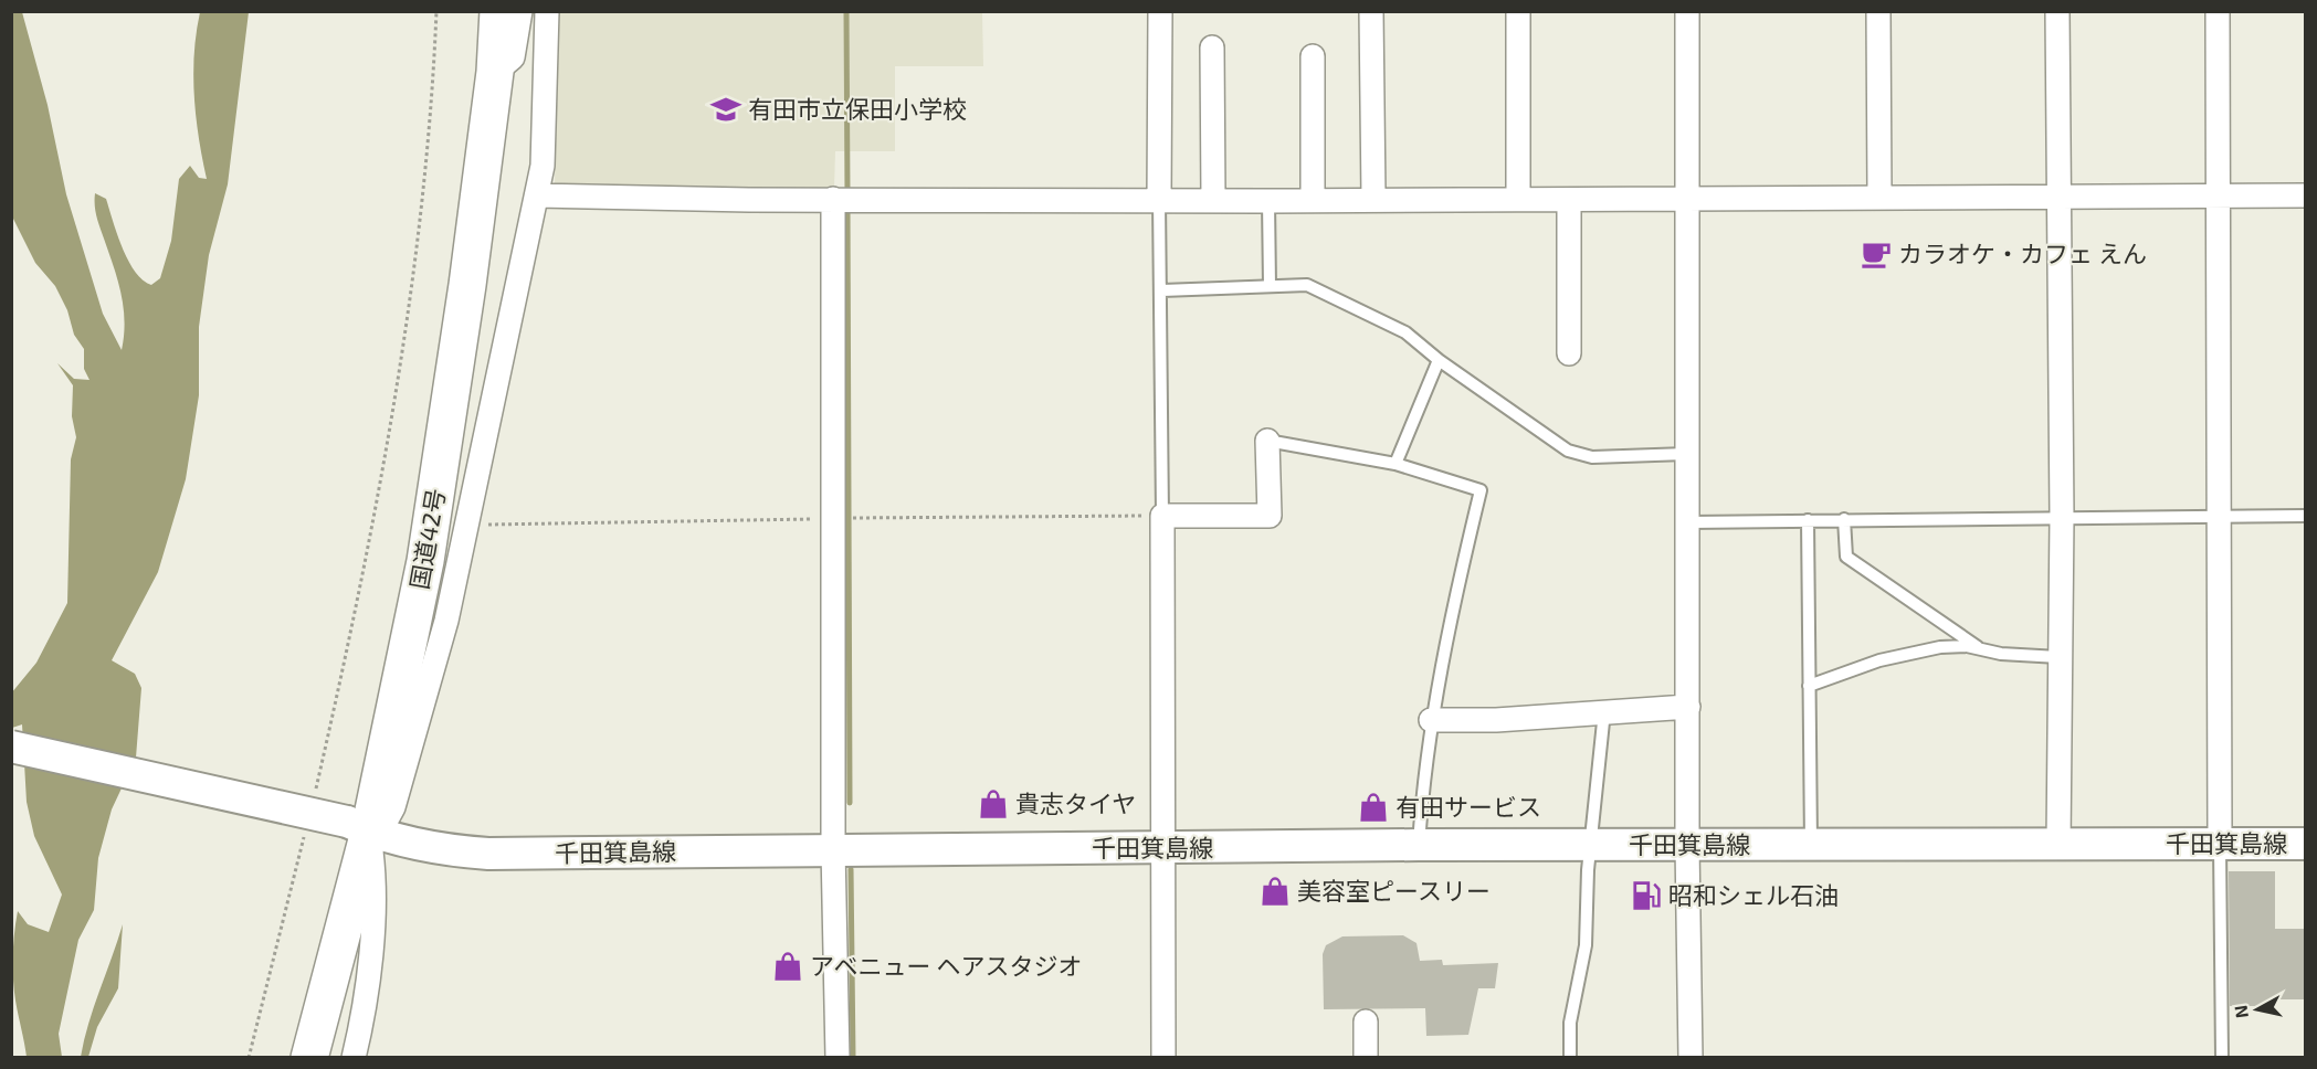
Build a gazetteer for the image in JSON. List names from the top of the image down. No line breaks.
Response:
{"streets":{"highway":["国道42号"],"main road":["千田箕島線"]},"crossings":[["国道42号","千田箕島線"]],"places":{"school or university":["有田市立保田小学校"],"cafe":["カラオケ・カフェ えん"],"shop":["貴志タイヤ","有田サービス","美容室ピースリー","アベニュー ヘアスタジオ"],"fuel station":["昭和シェル石油"]},"north":"left"}
